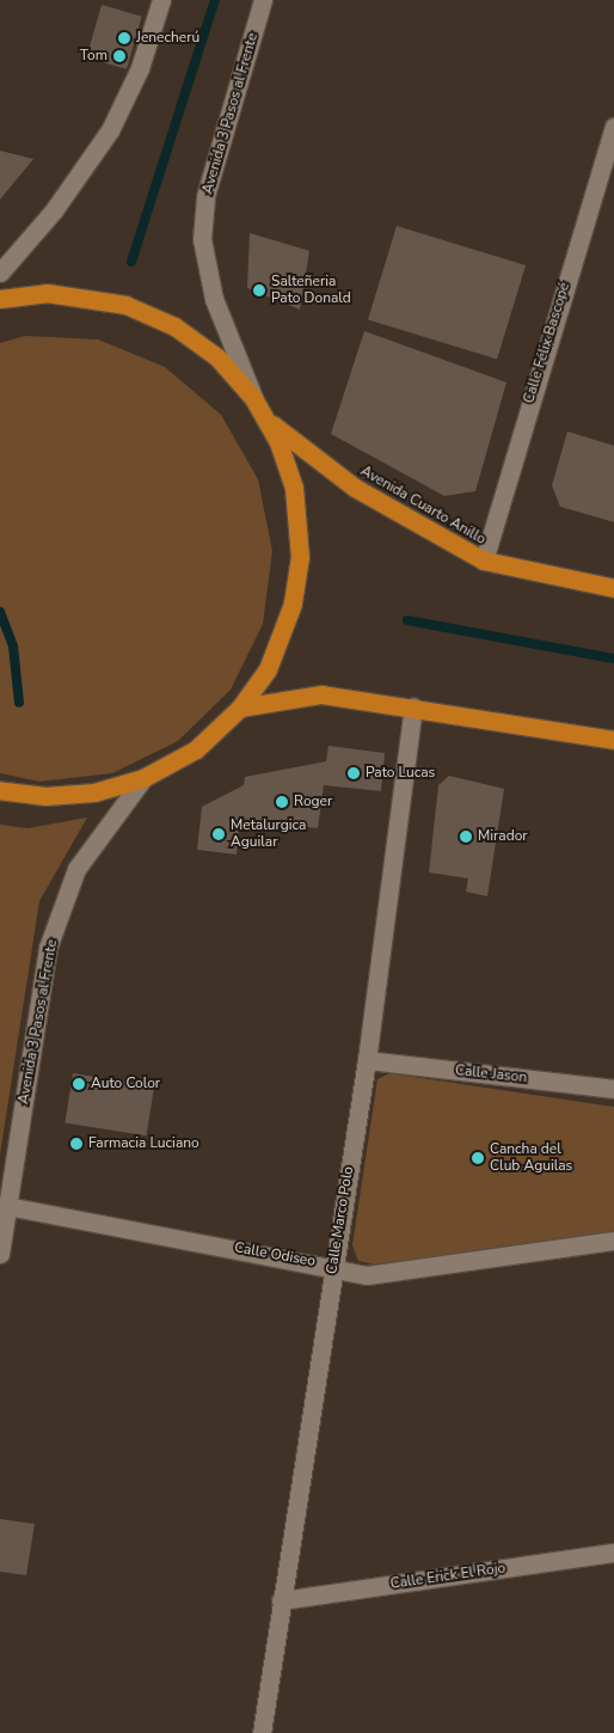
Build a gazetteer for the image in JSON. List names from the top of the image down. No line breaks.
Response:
{"streets":{"highway":["Avenida Cuarto Anillo"],"street":["Avenida 3 Pasos al Frente","Calle Félix Bascopé","Calle Jason","Calle Marco Polo","Calle Odiseo","Calle Erick El Rojo"]},"crossings":[["Avenida 3 Pasos al Frente","Calle Odiseo"],["Calle Félix Bascopé","Avenida Cuarto Anillo"],["Calle Jason","Calle Marco Polo"],["Calle Marco Polo","Calle Odiseo"],["Calle Marco Polo","Calle Erick El Rojo"]],"places":["Jenecherú","Tom","Salteñeria Pato Donald","Pato Lucas","Roger","Metalurgica Aguilar","Mirador","Auto Color","Farmacia Luciano","Cancha del Club Aguilas"]}
